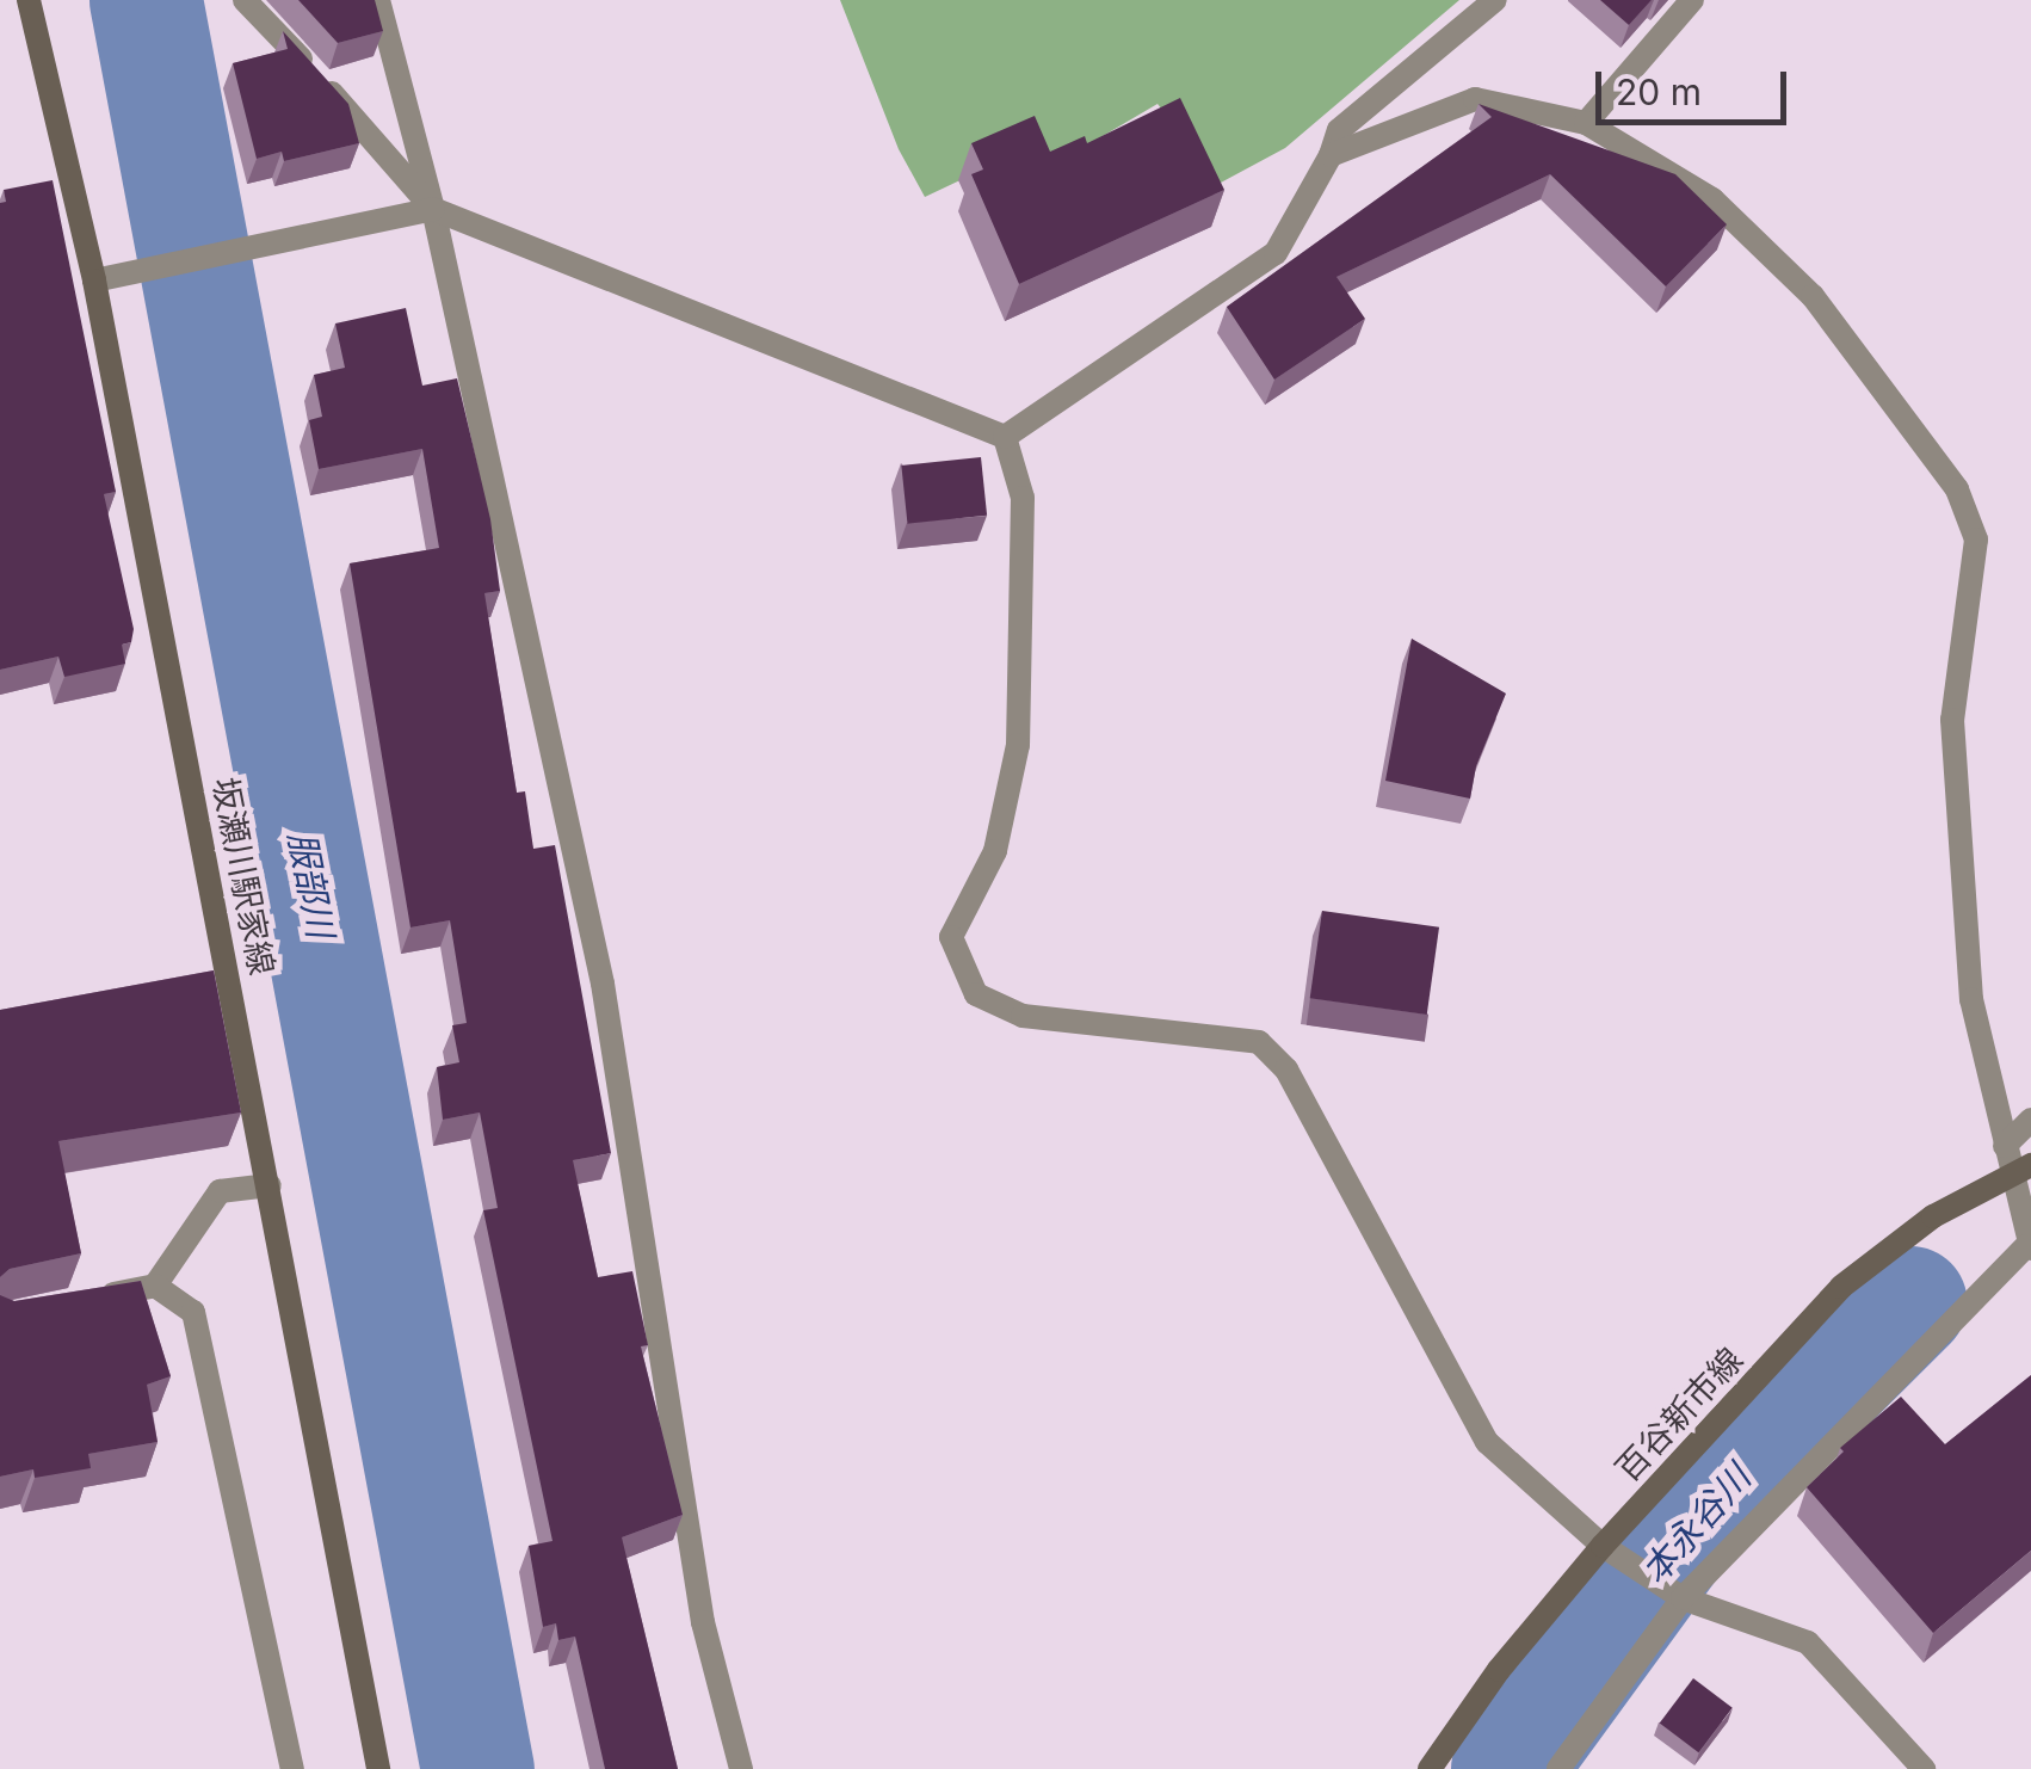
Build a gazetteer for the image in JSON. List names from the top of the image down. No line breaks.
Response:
{"streets":{"main road":["坂瀬川駅家線","百谷新市線"]},"water":["服部川","本永谷川"],"scale_bar":"20 m"}
